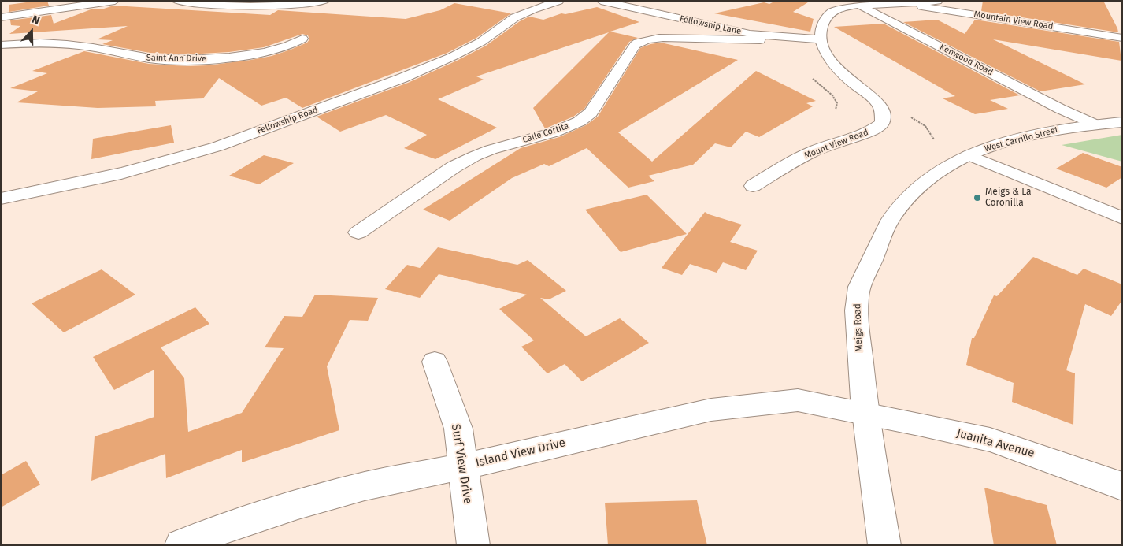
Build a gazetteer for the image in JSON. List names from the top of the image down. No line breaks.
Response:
{"streets":{"street":["Mountain View Road","Fellowship Lane","Saint Ann Drive","Kenwood Road","Fellowship Road","Calle Cortita","West Carrillo Street","Mount View Road","Meigs Road","Juanita Avenue","Island View Drive","Surf View Drive"]},"crossings":[["Fellowship Lane","Calle Cortita"],["Fellowship Lane","Mount View Road"],["Kenwood Road","West Carrillo Street"],["West Carrillo Street","Meigs Road"],["Meigs Road","Juanita Avenue"],["Meigs Road","Island View Drive"],["Juanita Avenue","Island View Drive"],["Island View Drive","Surf View Drive"]],"places":["Meigs & La Coronilla"],"north":"top"}
